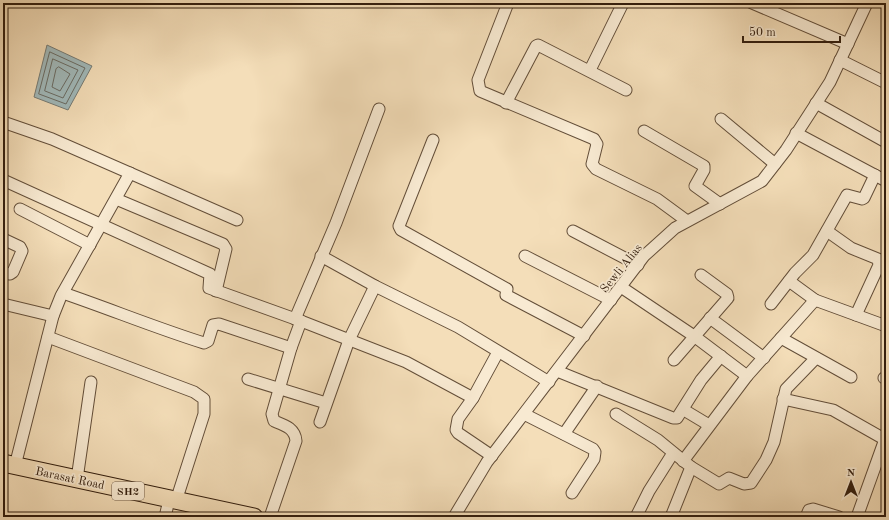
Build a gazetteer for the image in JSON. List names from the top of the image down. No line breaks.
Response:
{"streets":{"main road":["Barasat Road","SH2"],"street":["Sewli Alias"]},"scale_bar":"50 m","north":"top"}
